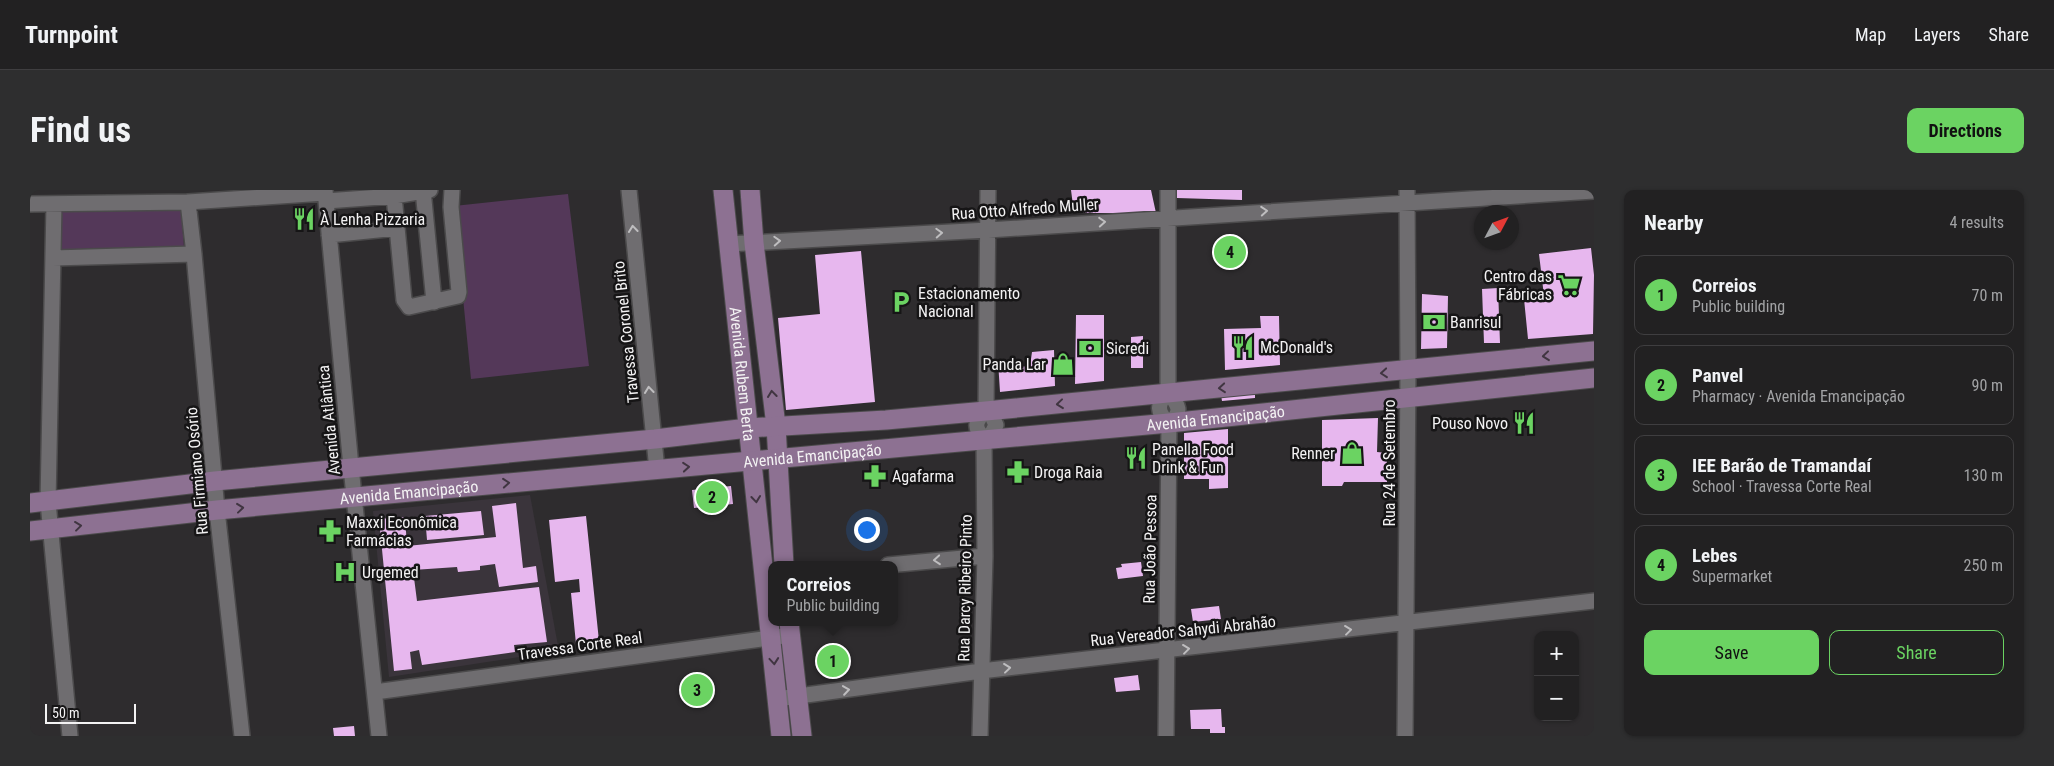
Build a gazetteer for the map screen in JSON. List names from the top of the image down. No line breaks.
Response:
{"streets":{"main road":["Avenida Rubem Berta","Avenida Emancipação"],"street":["Rua Otto Alfredo Muller","Travessa Coronel Brito","Avenida Atlântica","Rua 24 de Setembro","Rua Firmiano Osório","Rua João Pessoa","Rua Darcy Ribeiro Pinto","Rua Vereador Sahydi Abrahão","Travessa Corte Real"]},"crossings":[["Rua Otto Alfredo Muller","Avenida Rubem Berta"],["Rua Otto Alfredo Muller","Rua 24 de Setembro"],["Rua Otto Alfredo Muller","Rua João Pessoa"],["Rua Otto Alfredo Muller","Rua Darcy Ribeiro Pinto"],["Travessa Coronel Brito","Avenida Emancipação"],["Avenida Rubem Berta","Avenida Emancipação"],["Avenida Rubem Berta","Rua Vereador Sahydi Abrahão"],["Avenida Rubem Berta","Travessa Corte Real"],["Avenida Emancipação","Avenida Atlântica"],["Avenida Emancipação","Rua 24 de Setembro"],["Avenida Emancipação","Rua Firmiano Osório"],["Avenida Emancipação","Rua João Pessoa"],["Avenida Emancipação","Rua Darcy Ribeiro Pinto"],["Avenida Atlântica","Travessa Corte Real"],["Rua 24 de Setembro","Rua Vereador Sahydi Abrahão"],["Rua João Pessoa","Rua Vereador Sahydi Abrahão"],["Rua Darcy Ribeiro Pinto","Rua Vereador Sahydi Abrahão"]],"one_way":["Rua Otto Alfredo Muller","Travessa Coronel Brito","Rua Vereador Sahydi Abrahão"],"places":{"restaurant":["À Lenha Pizzaria","McDonald's","Pouso Novo","Panella Food Drink & Fun"],"supermarket":["Centro das Fábricas"],"parking":["Estacionamento Nacional"],"bank":["Banrisul","Sicredi"],"shop":["Panda Lar","Renner"],"pharmacy":["Droga Raia","Agafarma","Maxxi Econômica Farmácias"],"hospital":["Urgemed"]},"scale_bar":"50 m","north":"top right","page":{"header":"Turnpoint","nav":["Map","Layers","Share"],"buttons":["Directions",["Save","Share"]],"title":"Find us","heading":["Nearby","4 results"],"pins":["4","2","1","3"],"list":[{"mark":"1","name":"Correios","note":"Public building","value":"70 m"},{"mark":"2","name":"Panvel","note":"Pharmacy · Avenida Emancipação","value":"90 m"},{"mark":"3","name":"IEE Barão de Tramandaí","note":"School · Travessa Corte Real","value":"130 m"},{"mark":"4","name":"Lebes","note":"Supermarket","value":"250 m"}],"popup":["Correios","Public building"],"map_buttons":["+","−"],"scale":"50 m"}}
